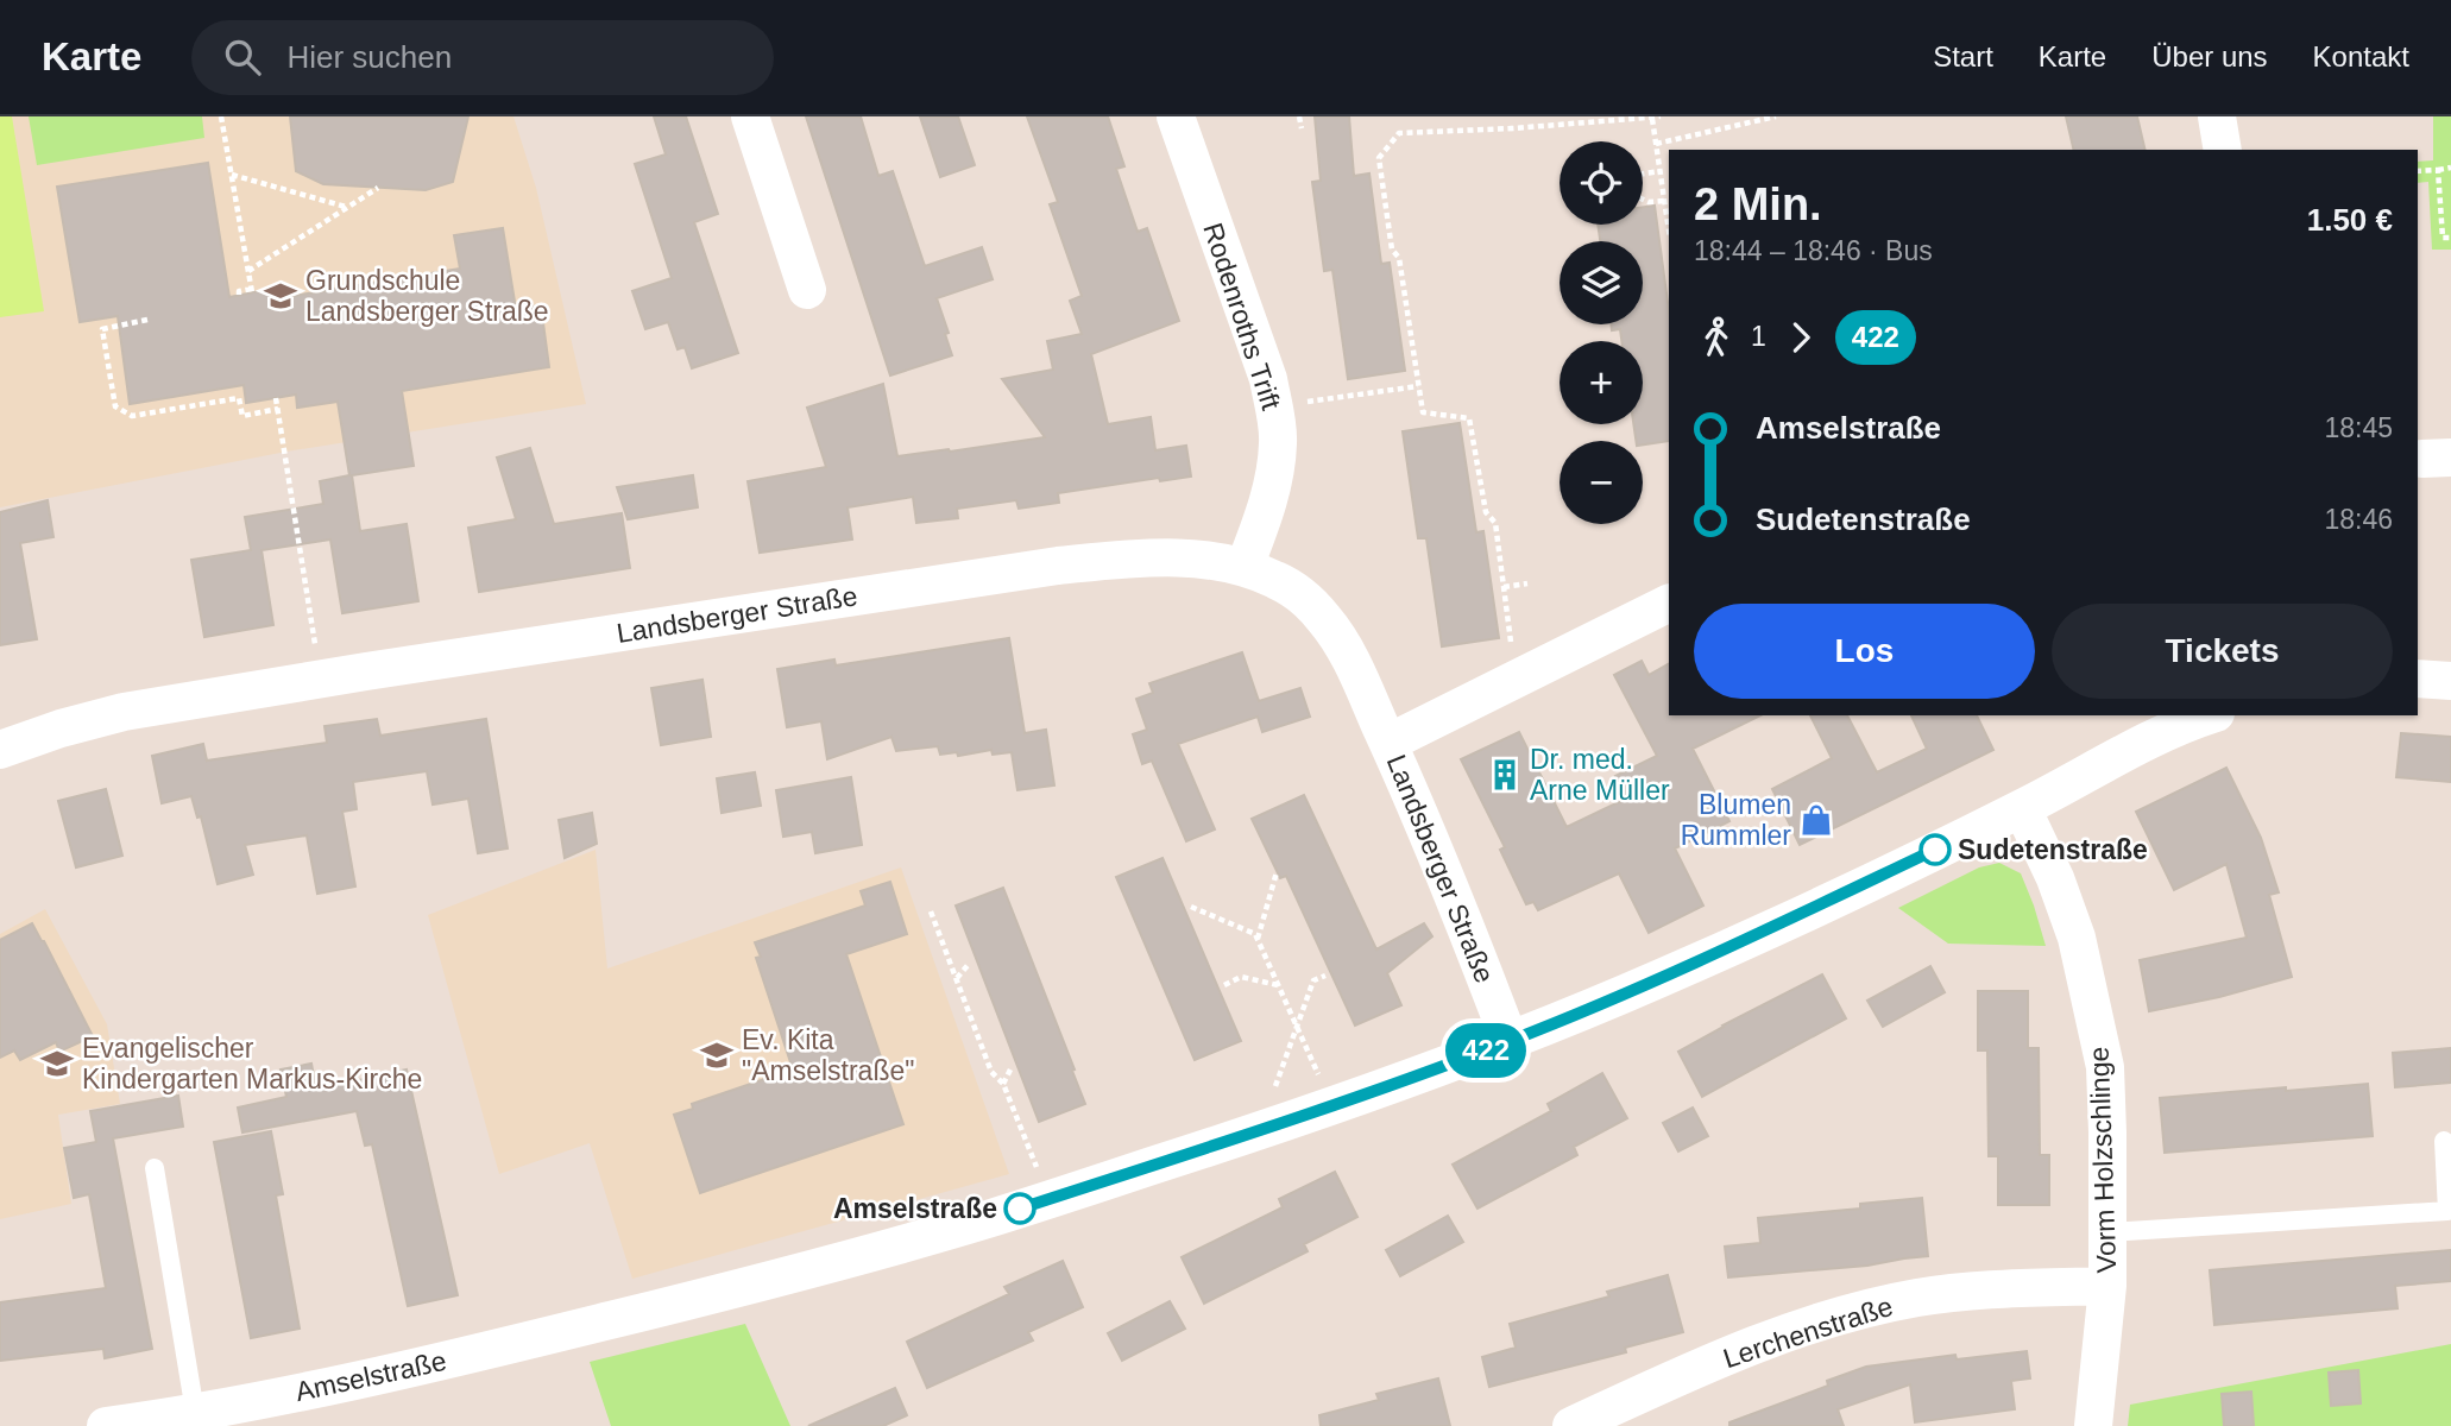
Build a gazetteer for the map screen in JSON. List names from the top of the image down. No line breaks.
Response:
{"streets":{"street":["Rodenroths Trift","Landsberger Straße","Vorm Holzschlinge","Lerchenstraße","Amselstraße"]},"crossings":[["Rodenroths Trift","Landsberger Straße"],["Landsberger Straße","Amselstraße"],["Vorm Holzschlinge","Lerchenstraße"],["Vorm Holzschlinge","Amselstraße"]],"places":{"school or university":["Grundschule Landsberger Straße","Ev. Kita \"Amselstraße\"","Evangelischer Kindergarten Markus-Kirche"],"building":["Dr. med. Arne Müller"],"shop":["Blumen Rummler"],"other":["Sudetenstraße","Amselstraße"]},"lines":["bus line 422"],"page":{"header":"Karte","search":"Hier suchen","nav":["Start","Karte","Über uns","Kontakt"],"on_map":"422","map_buttons":["+","−"],"heading":["2 Min.","18:44 – 18:46 · Bus","1.50 €"],"legs":["1","422"],"list":[{"name":"Amselstraße","value":"18:45"},{"name":"Sudetenstraße","value":"18:46"}],"buttons":["Los","Tickets"]}}
